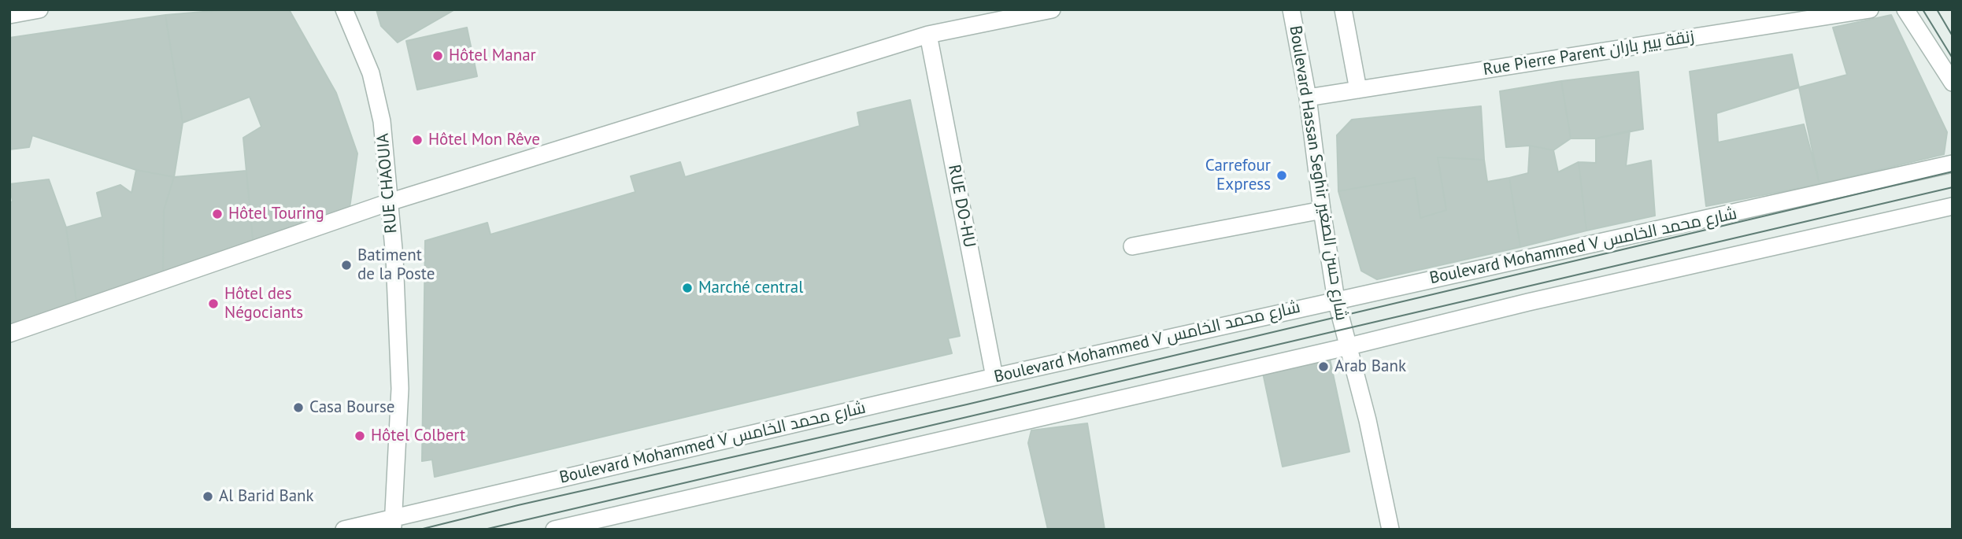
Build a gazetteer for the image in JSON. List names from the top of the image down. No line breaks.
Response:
{"streets":{"street":["Rue Pierre Parent زنقة بيير باران","Boulevard Hassan Seghir شارع حسن الصغير","RUE CHAOUIA","RUE DO-HU","Boulevard Mohammed V شارع محمد الخامس"]},"crossings":[["Rue Pierre Parent زنقة بيير باران","Boulevard Hassan Seghir شارع حسن الصغير"],["Boulevard Hassan Seghir شارع حسن الصغير","Boulevard Mohammed V شارع محمد الخامس"],["RUE CHAOUIA","Boulevard Mohammed V شارع محمد الخامس"],["RUE DO-HU","Boulevard Mohammed V شارع محمد الخامس"]],"places":["Hôtel Manar","Hôtel Mon Rêve","Carrefour Express","Hôtel Touring","Batiment de la Poste","Marché central","Hôtel des Négociants","Arab Bank","Casa Bourse","Hôtel Colbert","Al Barid Bank"]}
